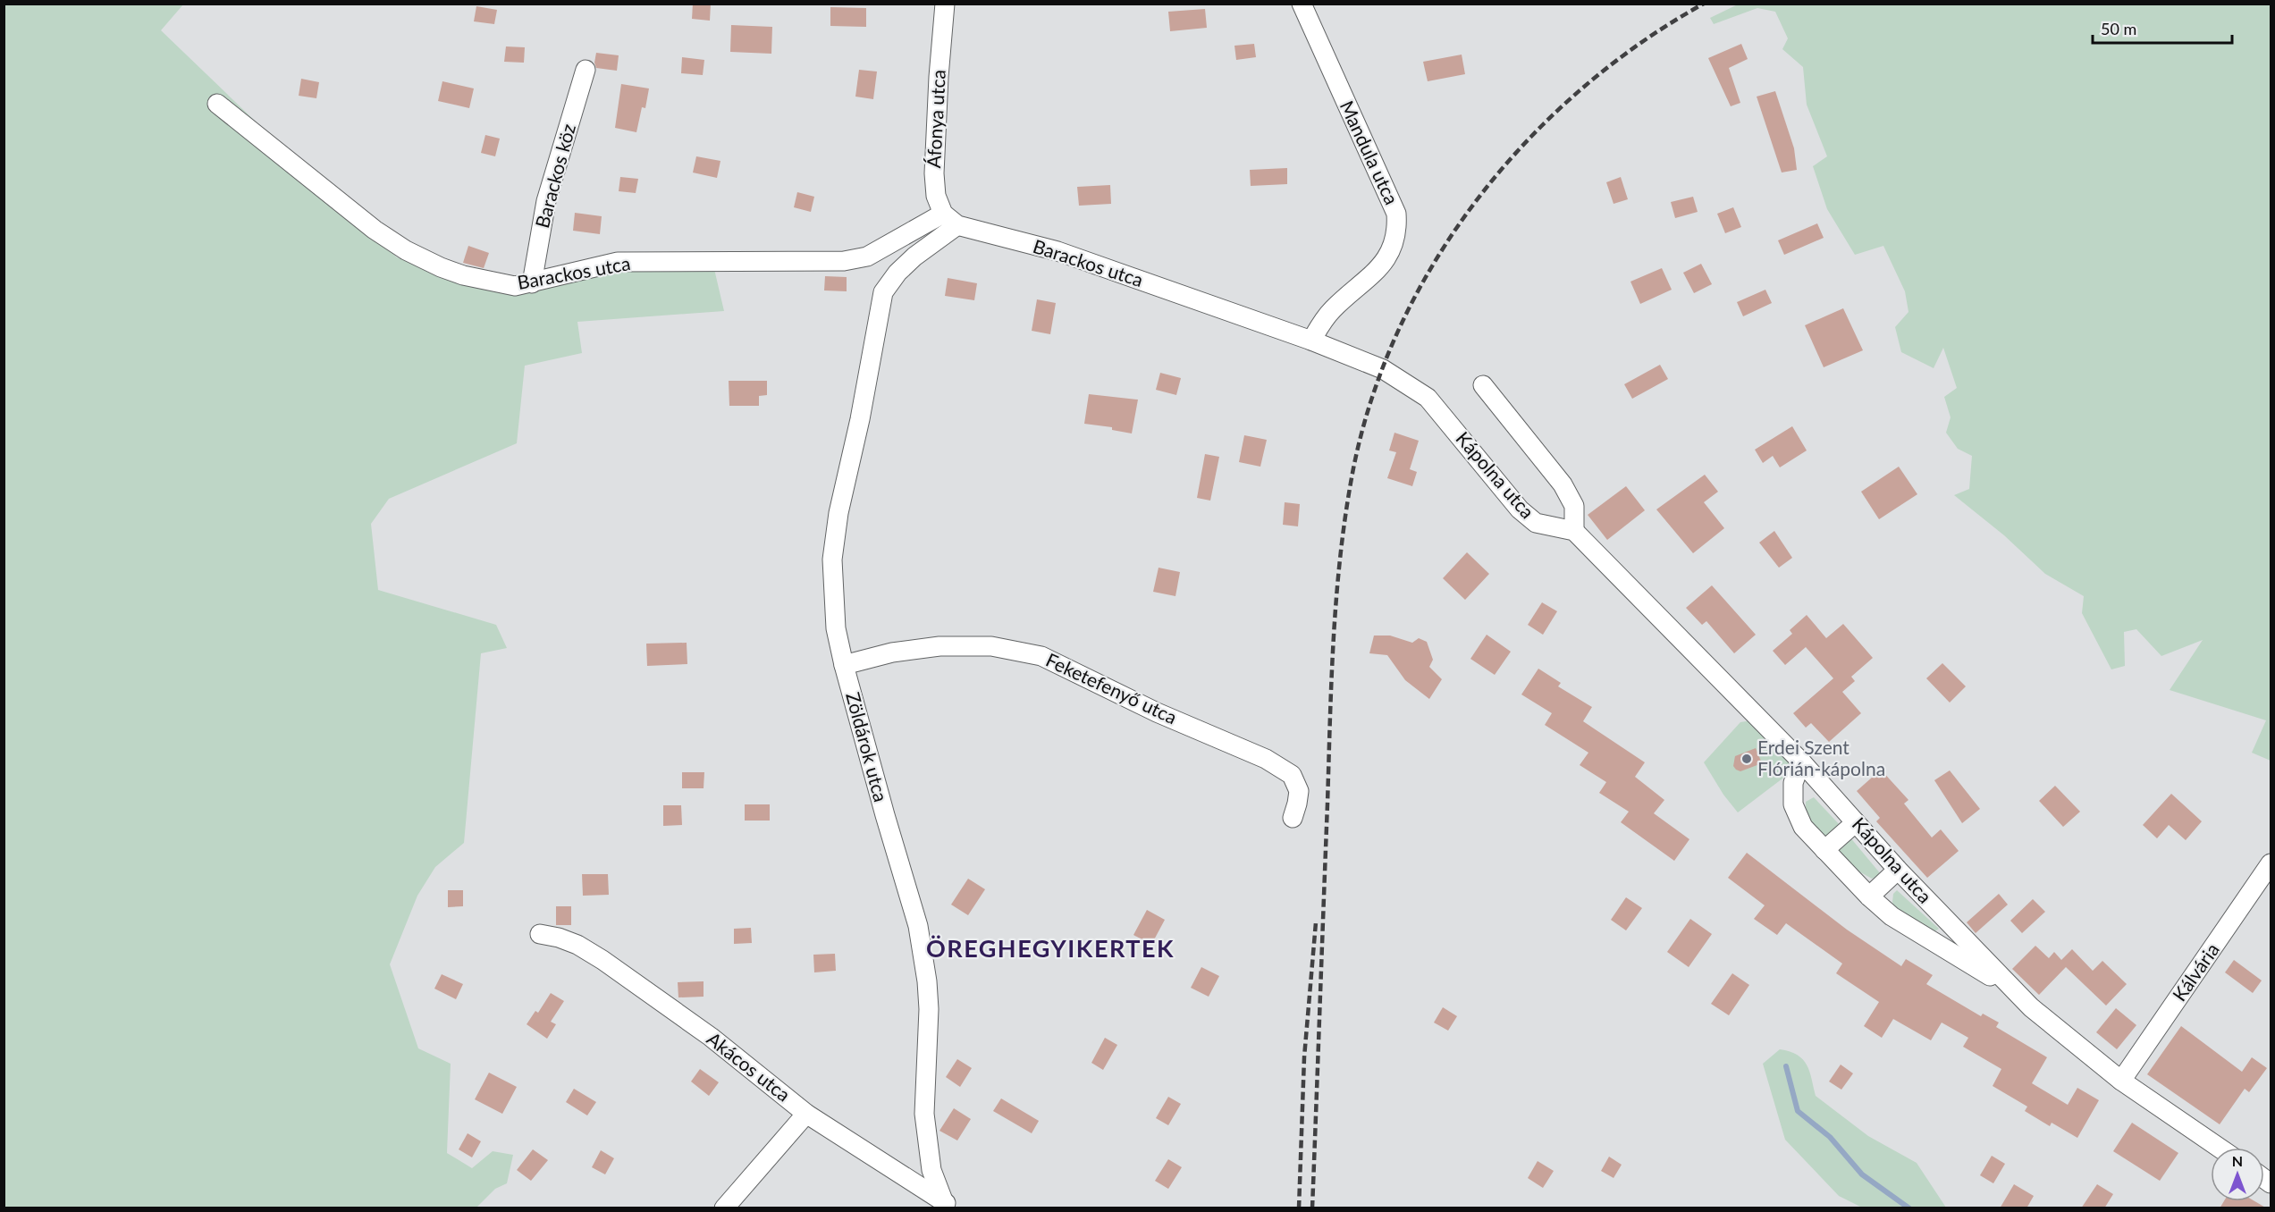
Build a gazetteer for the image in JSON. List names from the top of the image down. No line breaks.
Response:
{"streets":{"street":["Áfonya utca","Mandula utca","Barackos köz","Barackos utca","Kápolna utca","Feketefenyő utca","Zöldárok utca","Kálvária","Akácos utca"]},"crossings":[["Áfonya utca","Barackos utca"],["Mandula utca","Barackos utca"],["Mandula utca","Kápolna utca"],["Barackos köz","Barackos utca"],["Barackos utca","Kápolna utca"],["Barackos utca","Zöldárok utca"],["Kápolna utca","Kálvária"],["Feketefenyő utca","Zöldárok utca"],["Zöldárok utca","Akácos utca"]],"districts":["ÖREGHEGYIKERTEK"],"places":["Erdei Szent Flórián-kápolna"],"scale_bar":"50 m","north":"top"}
